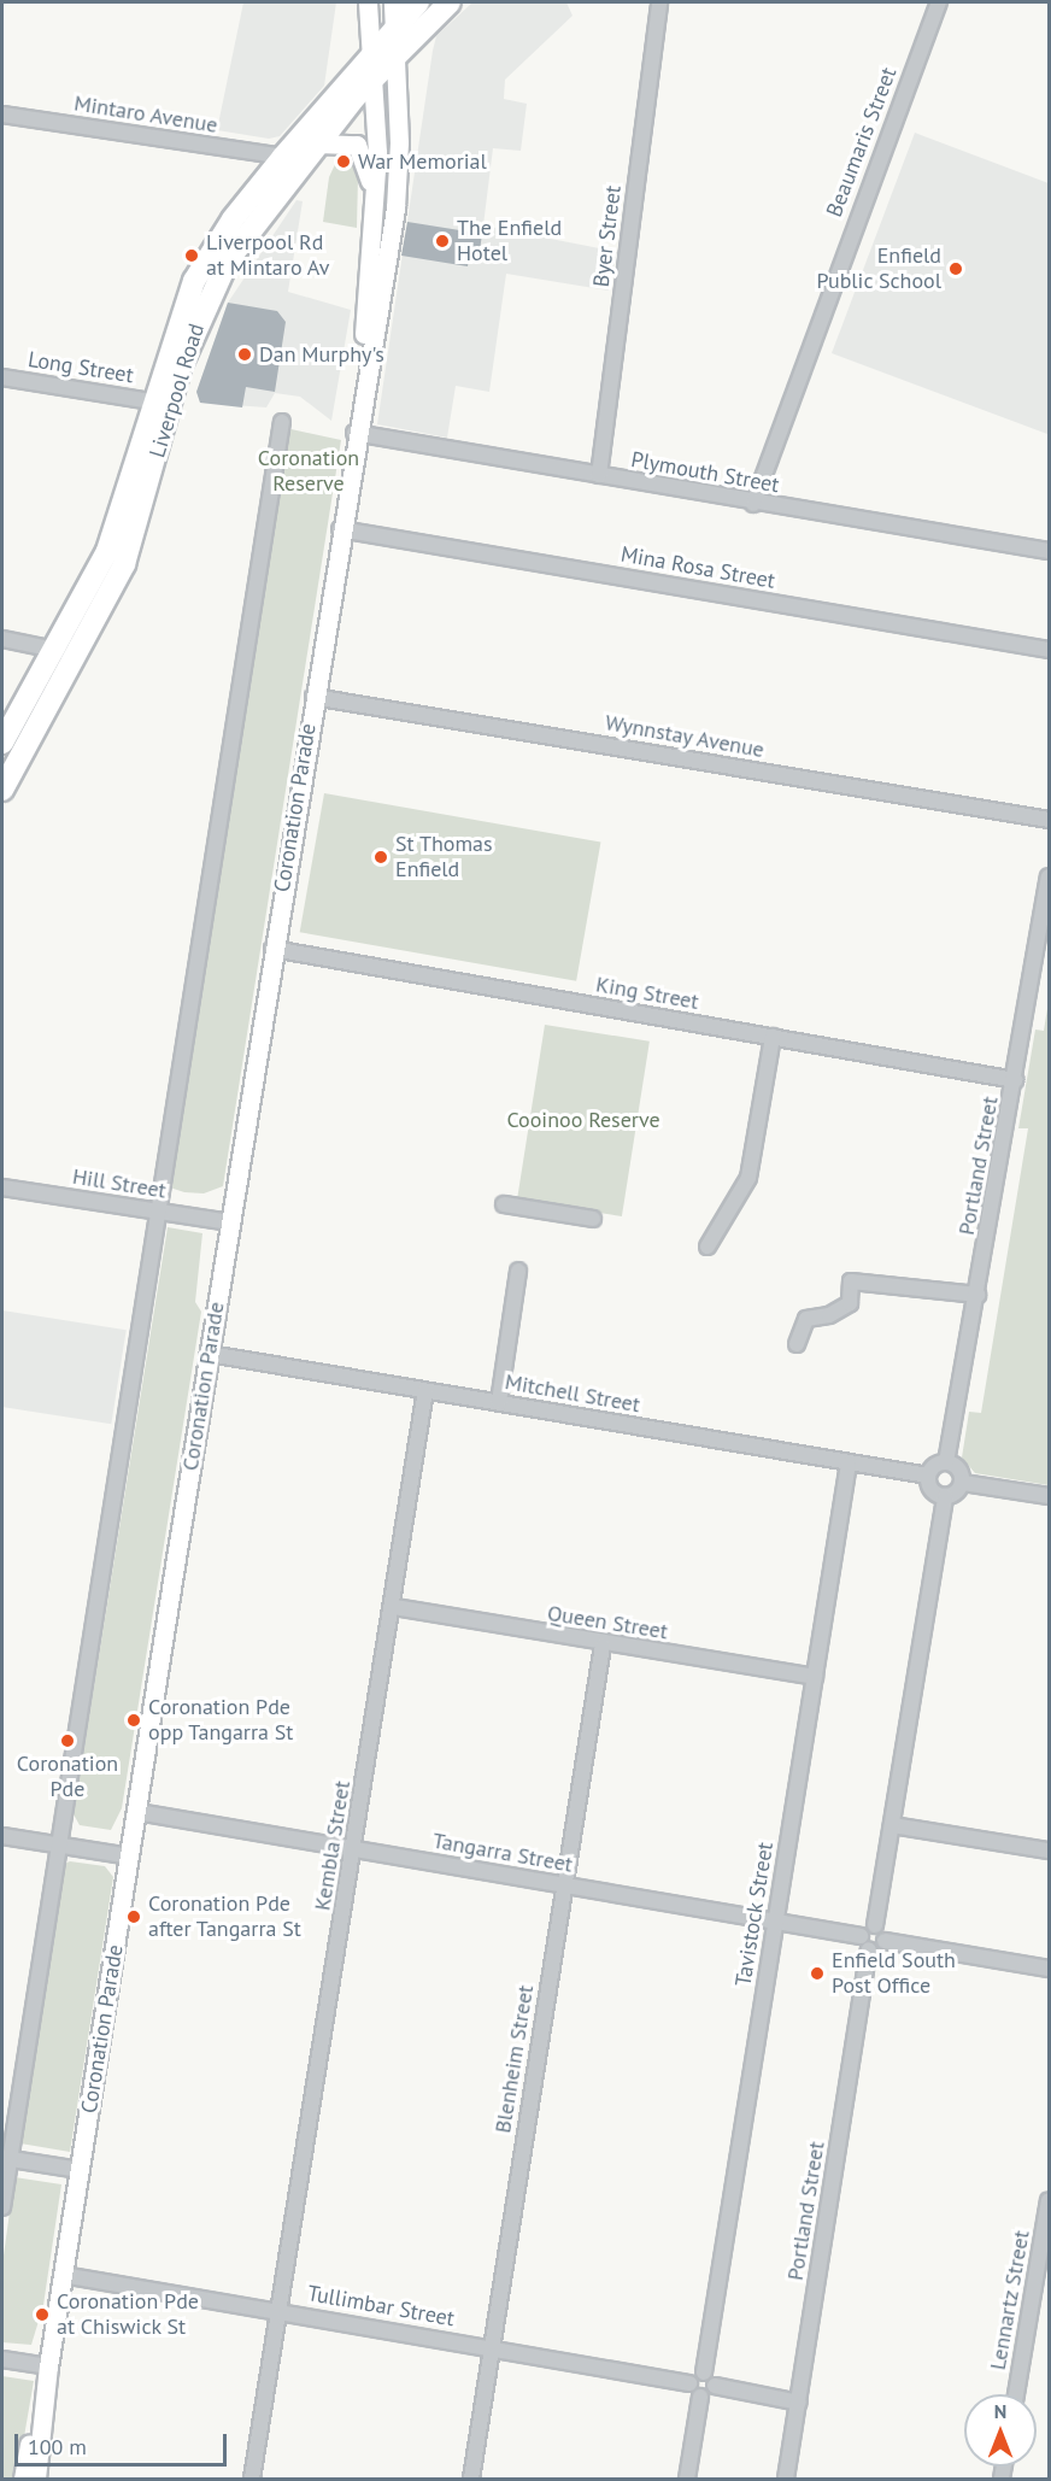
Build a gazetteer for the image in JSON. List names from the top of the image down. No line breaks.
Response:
{"streets":{"highway":["Liverpool Road"],"main road":["Coronation Parade"],"street":["Mintaro Avenue","Beaumaris Street","Byer Street","Long Street","Plymouth Street","Mina Rosa Street","Wynnstay Avenue","King Street","Portland Street","Hill Street","Mitchell Street","Queen Street","Kembla Street","Tangarra Street","Tavistock Street","Blenheim Street","Lennartz Street","Tullimbar Street"]},"crossings":[["Mintaro Avenue","Liverpool Road"],["Beaumaris Street","Plymouth Street"],["Byer Street","Plymouth Street"],["Long Street","Liverpool Road"],["Liverpool Road","Coronation Parade"],["Plymouth Street","Coronation Parade"],["Mina Rosa Street","Coronation Parade"],["Wynnstay Avenue","Coronation Parade"],["Coronation Parade","King Street"],["Coronation Parade","Hill Street"],["Coronation Parade","Mitchell Street"],["Coronation Parade","Tangarra Street"],["Coronation Parade","Tullimbar Street"],["King Street","Portland Street"],["Portland Street","Mitchell Street"],["Mitchell Street","Kembla Street"],["Mitchell Street","Tavistock Street"],["Queen Street","Kembla Street"],["Queen Street","Tavistock Street"],["Queen Street","Blenheim Street"],["Kembla Street","Tangarra Street"],["Kembla Street","Tullimbar Street"],["Tangarra Street","Tavistock Street"],["Tangarra Street","Blenheim Street"],["Blenheim Street","Tullimbar Street"]],"parks":["Coronation Reserve","Cooinoo Reserve"],"places":["War Memorial","The Enfield Hotel","Liverpool Rd at Mintaro Av","Enfield Public School","Dan Murphy's","St Thomas Enfield","Coronation Pde opp Tangarra St","Coronation Pde","Coronation Pde after Tangarra St","Enfield South Post Office","Coronation Pde at Chiswick St"],"scale_bar":"100 m","north":"top"}
